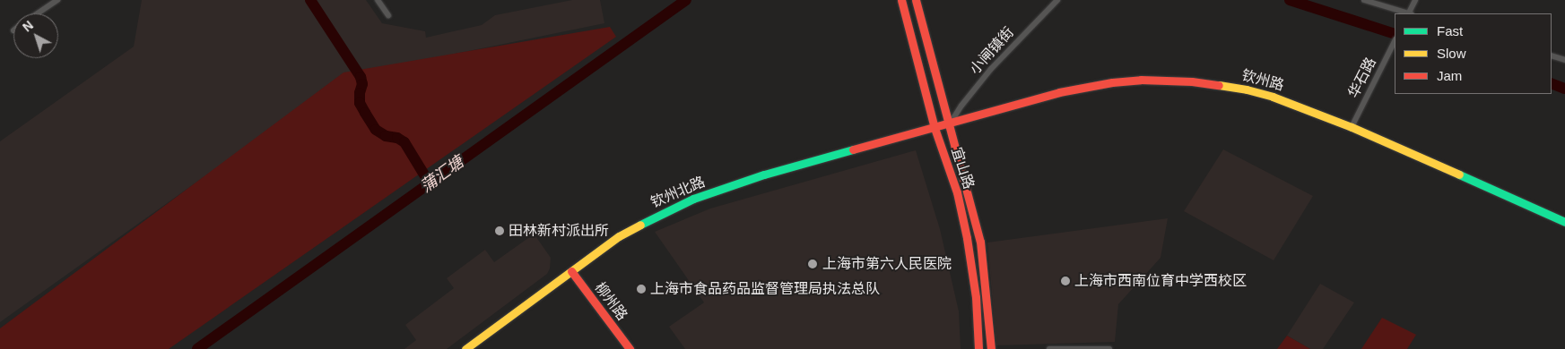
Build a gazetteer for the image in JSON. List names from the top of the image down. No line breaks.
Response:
{"streets":{"street":["小闸镇街","华石路","钦州路","宜山路","钦州北路","柳州路"]},"crossings":[["小闸镇街","钦州路"],["小闸镇街","宜山路"],["华石路","钦州路"],["钦州路","宜山路"],["钦州路","钦州北路"],["宜山路","钦州北路"],["钦州北路","柳州路"]],"water":["蒲汇塘"],"places":["田林新村派出所","上海市第六人民医院","上海市西南位育中学西校区","上海市食品药品监督管理局执法总队"],"legend":["Fast","Slow","Jam"],"north":"top left"}
